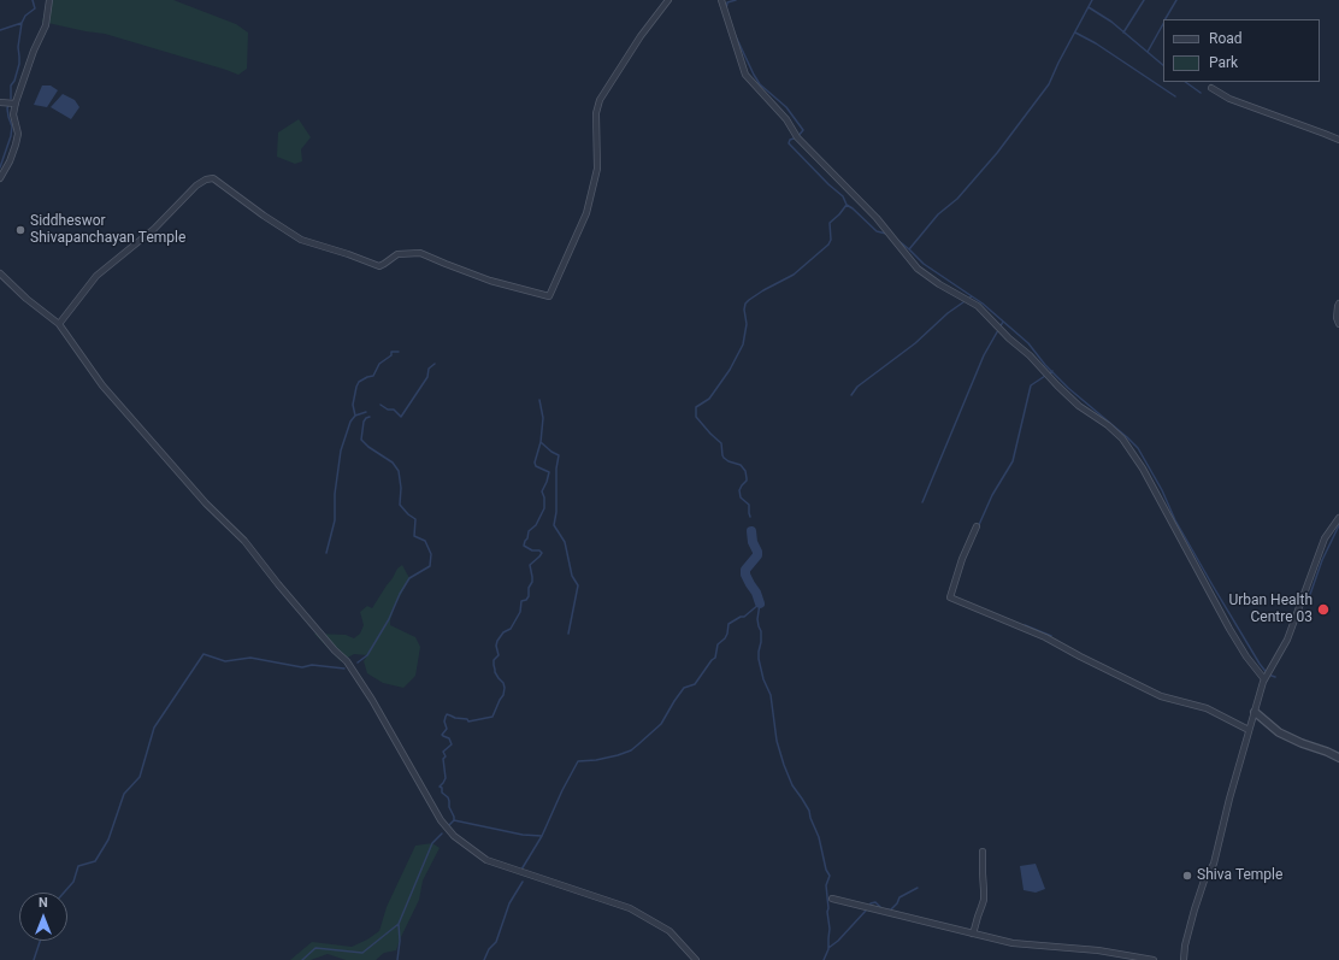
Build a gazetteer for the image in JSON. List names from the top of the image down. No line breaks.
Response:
{"places":["Siddheswor Shivapanchayan Temple","Urban Health Centre 03","Shiva Temple"],"legend":["Road","Park"],"north":"top"}
